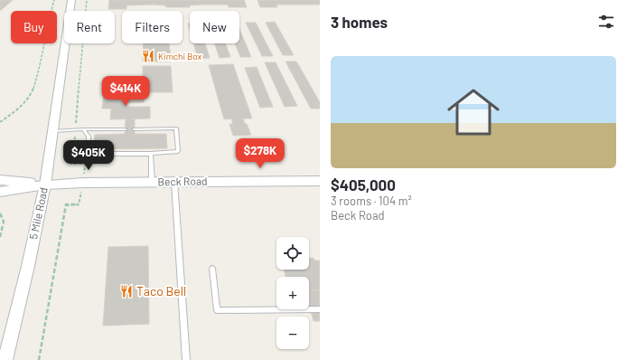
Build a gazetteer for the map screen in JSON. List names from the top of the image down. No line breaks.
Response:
{"streets":{"main road":["Beck Road"],"street":["5 Mile Road"]},"crossings":[["Beck Road","5 Mile Road"]],"places":{"restaurant":["Kimchi Box","Taco Bell"]},"page":{"heading":"3 homes","chip":["Buy","Rent","Filters","New"],"list":[{"name":"$405,000","note":"3 rooms · 104 m² · Beck Road"}],"price":["$414K","$278K","$405K"],"map_buttons":["+","−"]}}
